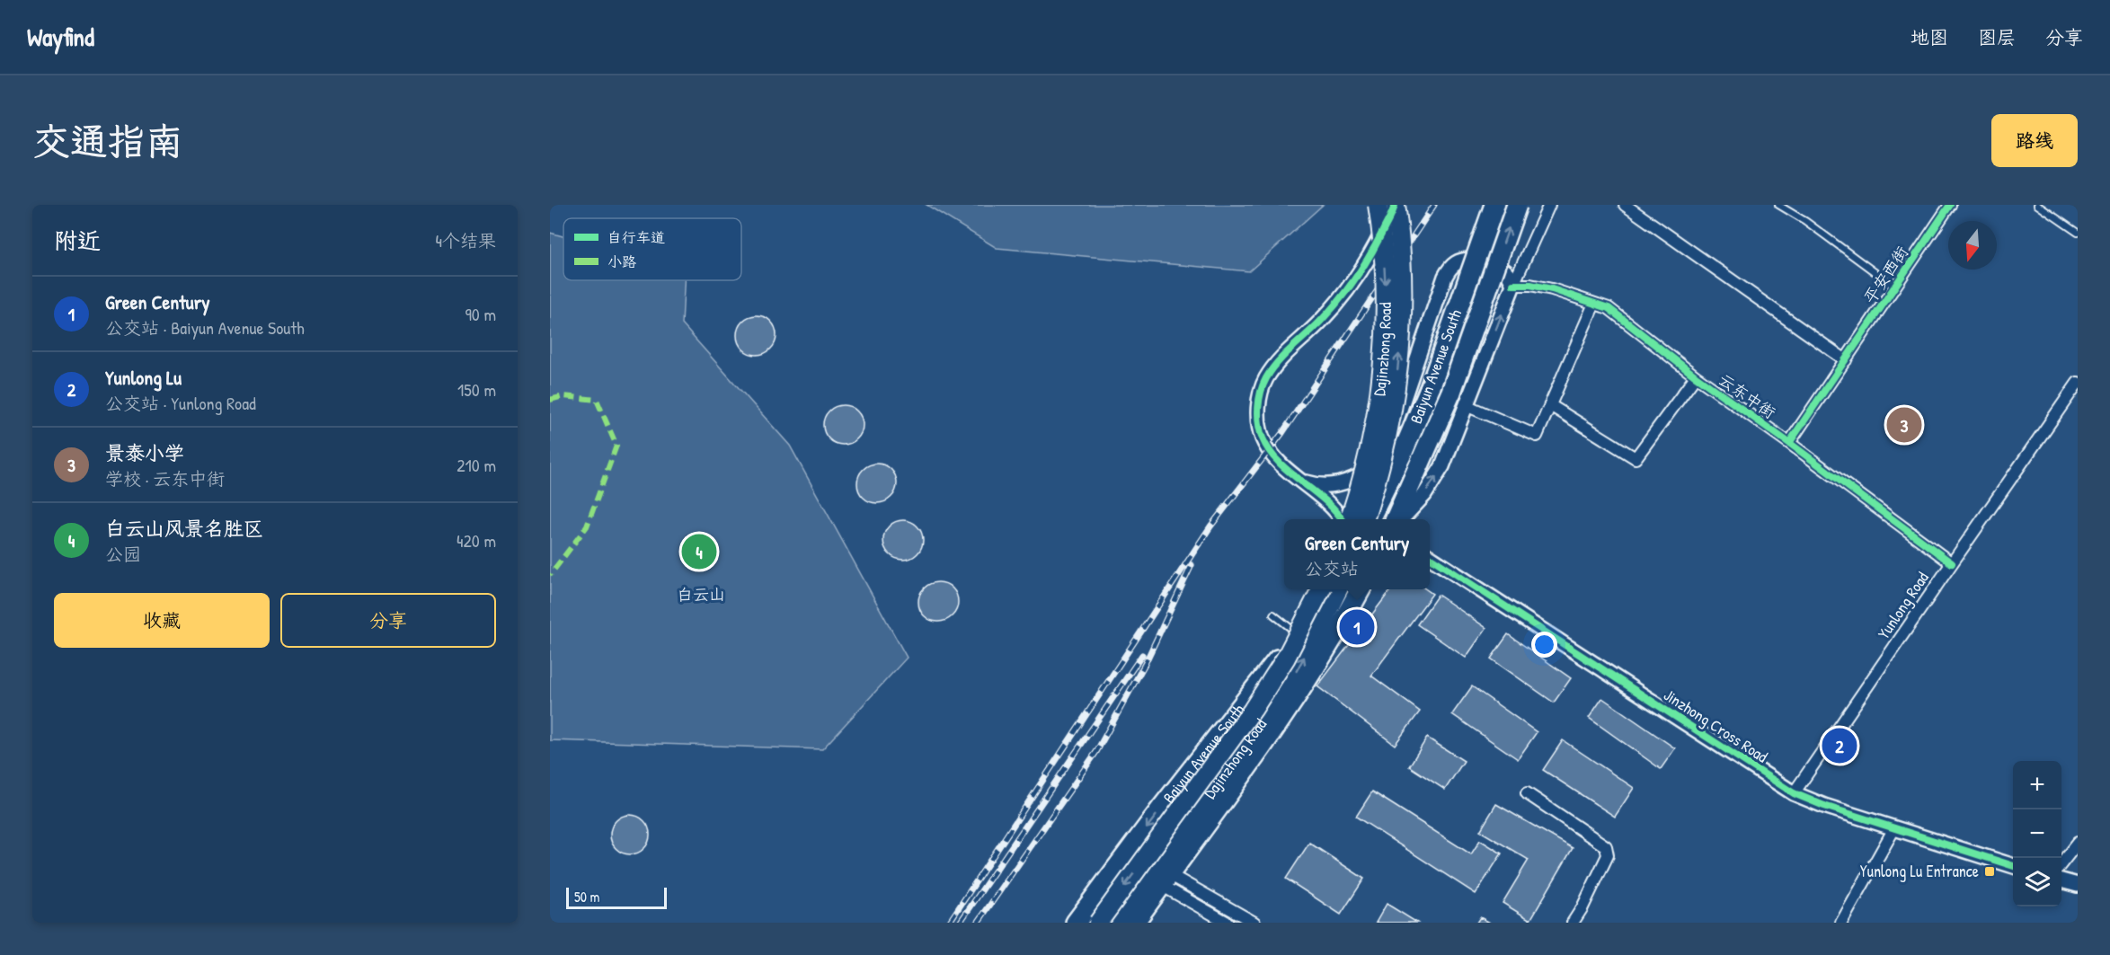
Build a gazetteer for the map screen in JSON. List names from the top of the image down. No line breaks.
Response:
{"streets":{"highway":["Baiyun Avenue South"],"main road":["Dajinzhong Road"],"street":["平安西街","云东中街","Yunlong Road","Jinzhong Cross Road"]},"crossings":[["平安西街","云东中街"],["云东中街","Yunlong Road"],["Yunlong Road","Jinzhong Cross Road"]],"parks":["白云山"],"places":{"transit":["Yunlong Lu Entrance"]},"legend":["自行车道","小路"],"scale_bar":"50 m","north":"bottom","page":{"header":"Wayfind","nav":["地图","图层","分享"],"buttons":["路线",["收藏","分享"]],"title":"交通指南","heading":["附近","4个结果"],"list":[{"mark":"1","name":"Green Century","note":"公交站 · Baiyun Avenue South","value":"90 m"},{"mark":"2","name":"Yunlong Lu","note":"公交站 · Yunlong Road","value":"150 m"},{"mark":"3","name":"景泰小学","note":"学校 · 云东中街","value":"210 m"},{"mark":"4","name":"白云山风景名胜区","note":"公园","value":"420 m"}],"pins":["3","4","1","2"],"popup":["Green Century","公交站"],"map_buttons":["+","−"],"scale":"50 m"}}
